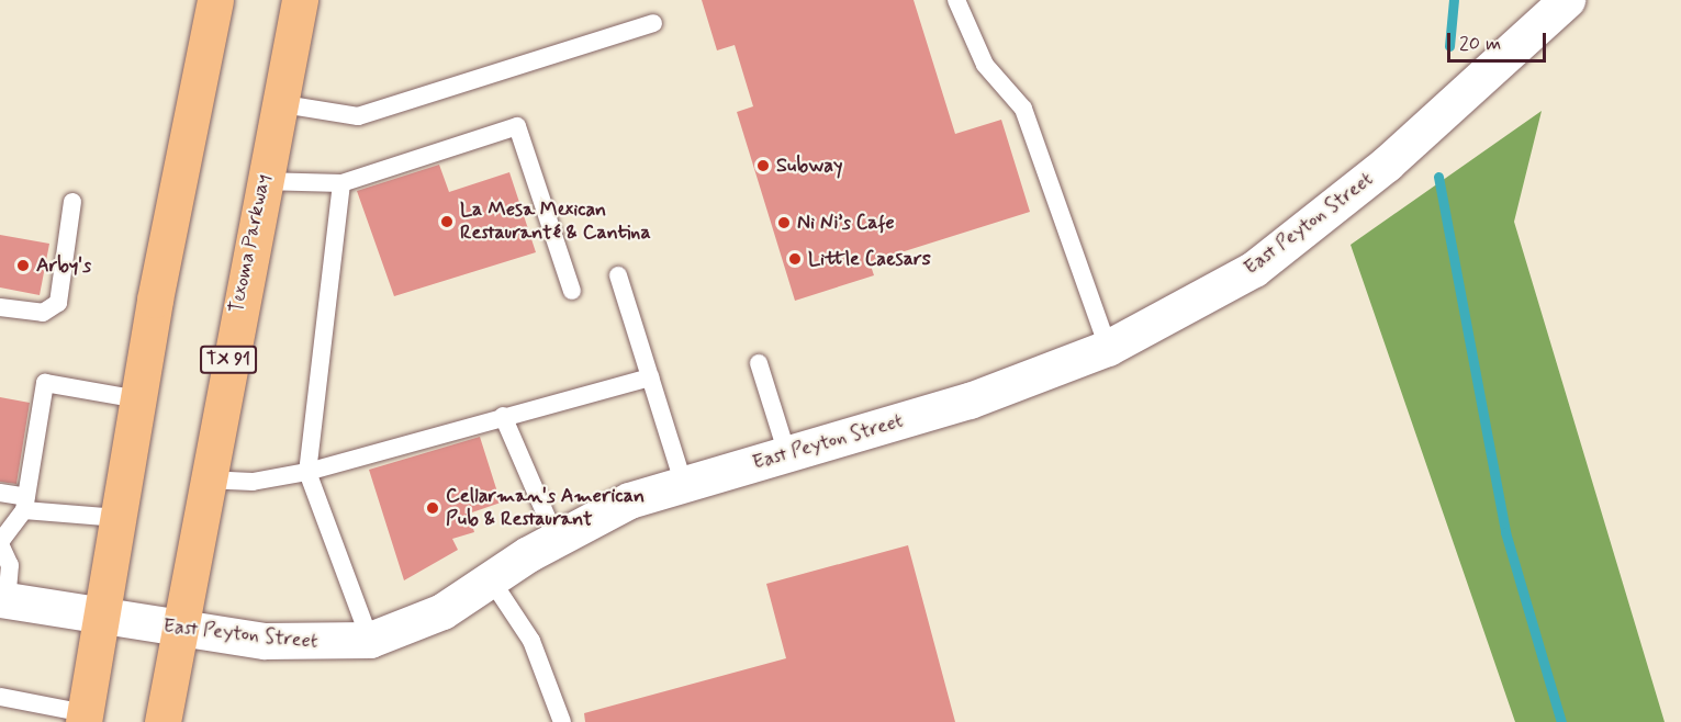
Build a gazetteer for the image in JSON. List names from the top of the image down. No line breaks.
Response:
{"streets":{"main road":["Texoma Parkway","TX 91"],"street":["East Peyton Street"]},"crossings":[["East Peyton Street","Texoma Parkway"]],"places":["Subway","La Mesa Mexican Restauranté & Cantina","Ni Ni’s Cafe","Little Caesars","Arby's","Cellarman's American Pub & Restaurant"],"scale_bar":"20 m"}
